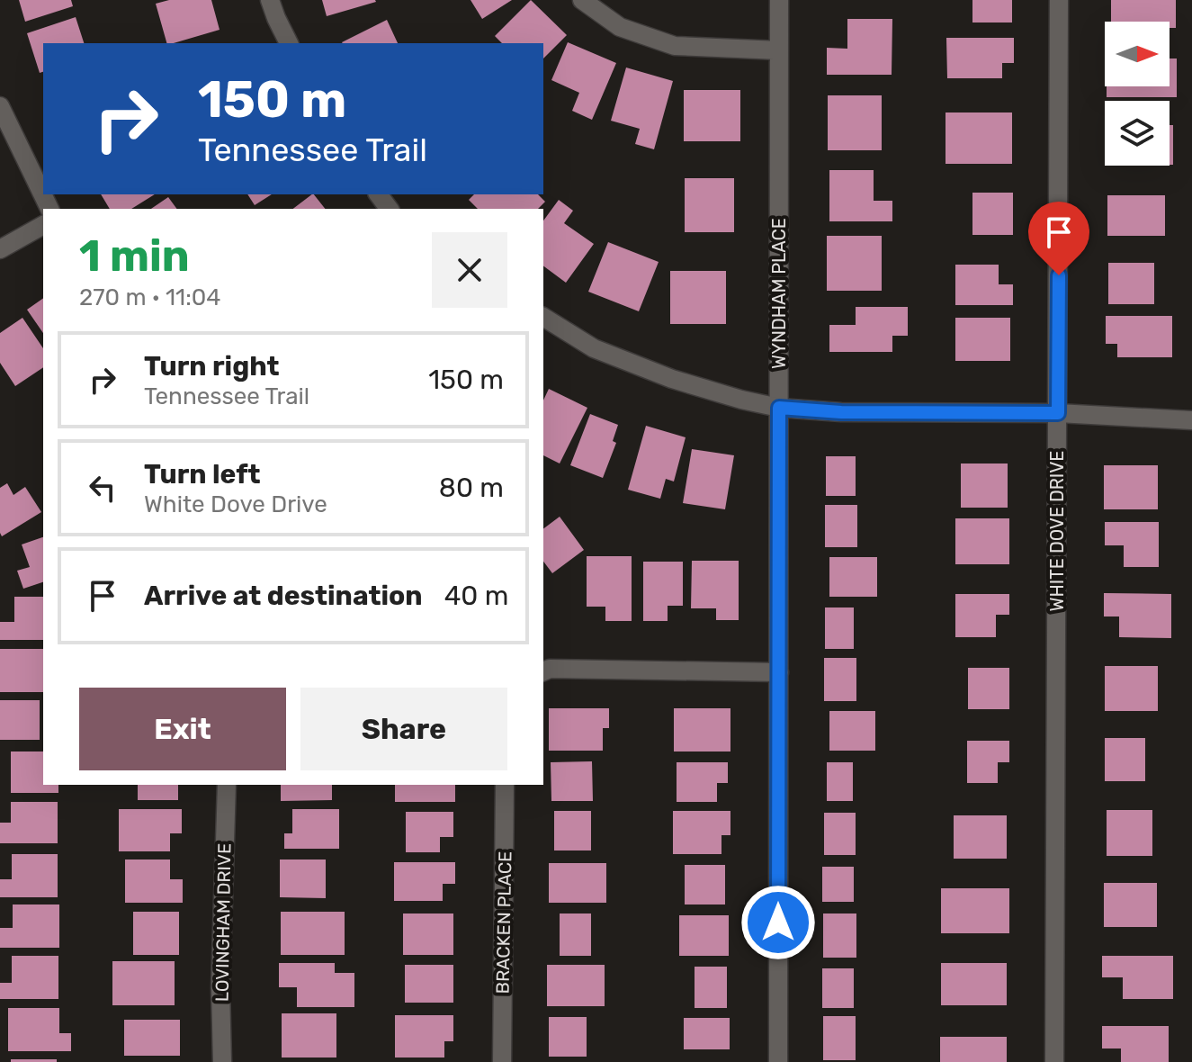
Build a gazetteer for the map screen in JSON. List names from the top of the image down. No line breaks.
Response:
{"streets":{"street":["WYNDHAM PLACE","WHITE DOVE DRIVE","LOVINGHAM DRIVE","BRACKEN PLACE"]},"north":"right","page":{"turn":["150 m","Tennessee Trail"],"heading":["1 min","270 m · 11:04"],"list":[{"name":"Turn right","note":"Tennessee Trail","value":"150 m"},{"name":"Turn left","note":"White Dove Drive","value":"80 m"},{"name":"Arrive at destination","value":"40 m"}],"buttons":["Exit","Share"]}}
